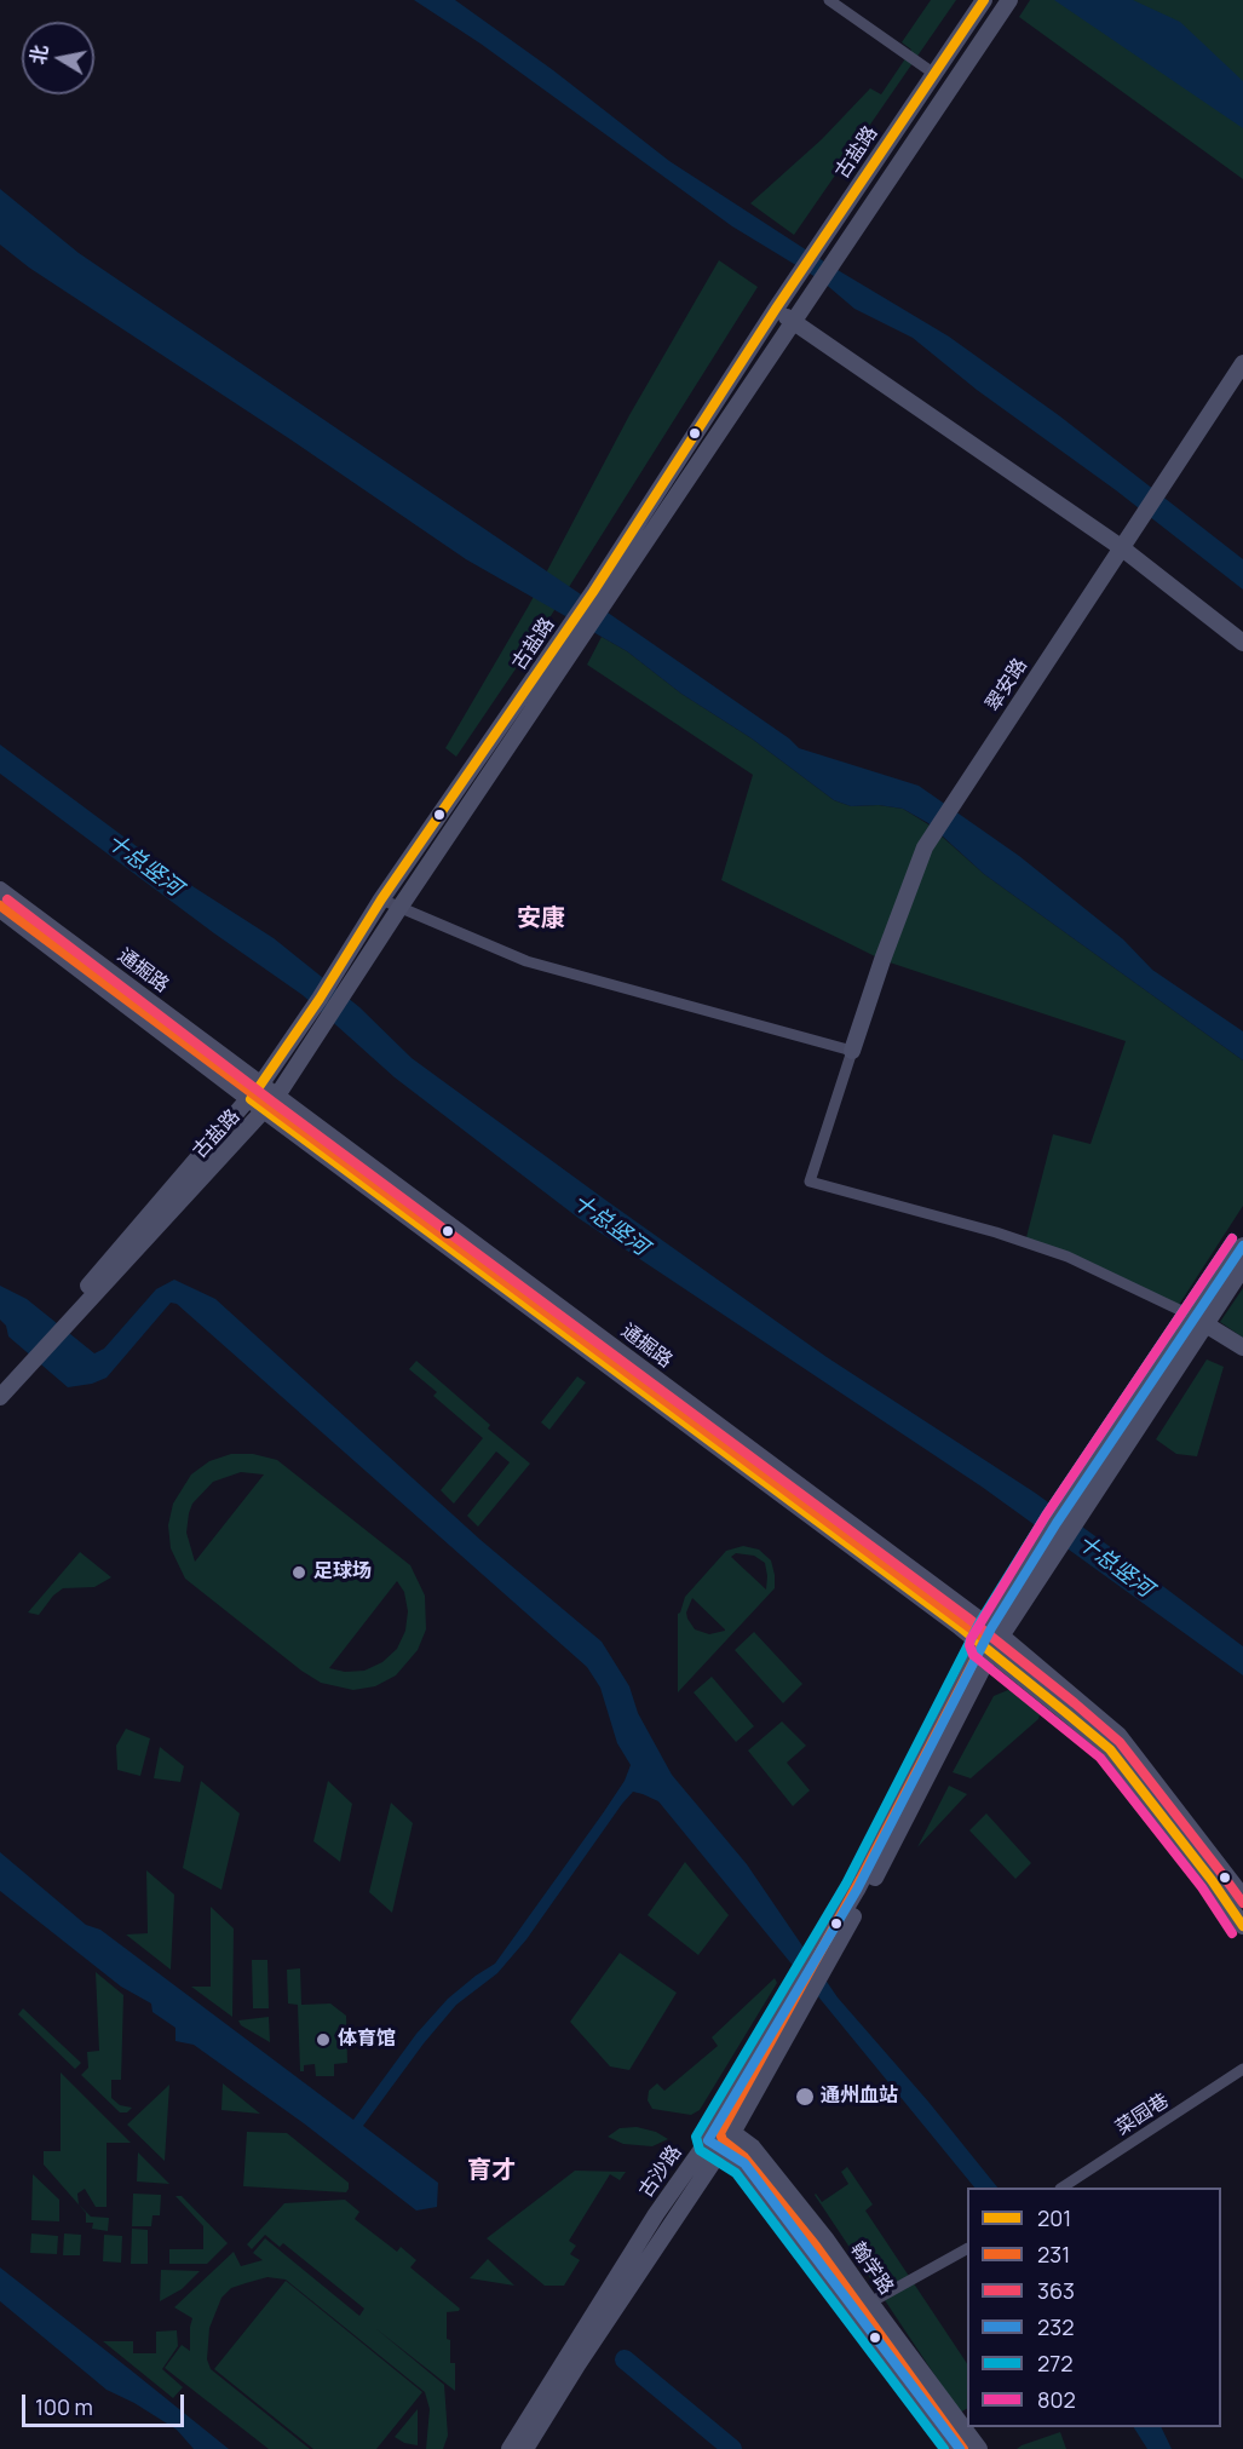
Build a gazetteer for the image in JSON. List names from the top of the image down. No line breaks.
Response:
{"streets":{"street":["古盐路","翠安路","通掘路","菜园巷","古沙路","翰学路"]},"crossings":[["古盐路","通掘路"],["通掘路","古沙路"],["古沙路","翰学路"]],"districts":["安康","育才"],"water":["十总竖河"],"places":["足球场","体育馆","通州血站"],"lines":["transit line 201","transit line 363","transit line 231","transit line 272","transit line 802","transit line 232"],"legend":["201","231","363","232","272","802"],"scale_bar":"100 m","north":"left"}
